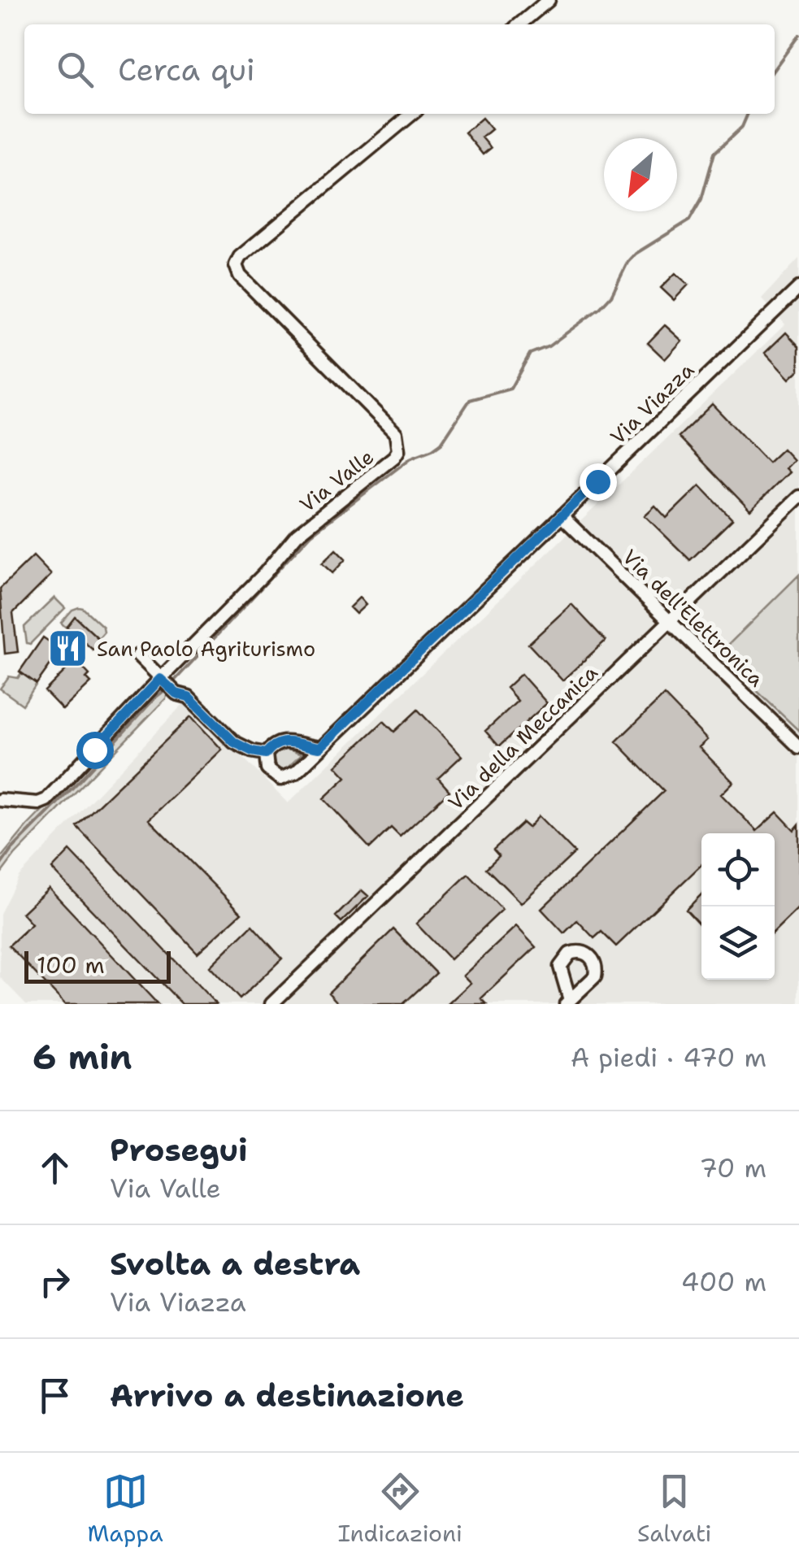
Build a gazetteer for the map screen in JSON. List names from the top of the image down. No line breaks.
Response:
{"streets":{"street":["Via Viazza","Via Valle","Via dell'Elettronica","Via della Meccanica"]},"crossings":[["Via Viazza","Via Valle"],["Via Viazza","Via dell'Elettronica"],["Via dell'Elettronica","Via della Meccanica"]],"places":{"restaurant":["San Paolo Agriturismo"]},"scale_bar":"100 m","north":"bottom left","page":{"search":"Cerca qui","scale":"100 m","heading":["6 min","A piedi · 470 m"],"list":[["Prosegui","Via Valle","70 m"],["Svolta a destra","Via Viazza","400 m"],"Arrivo a destinazione"],"nav":["Mappa","Indicazioni","Salvati"]}}
